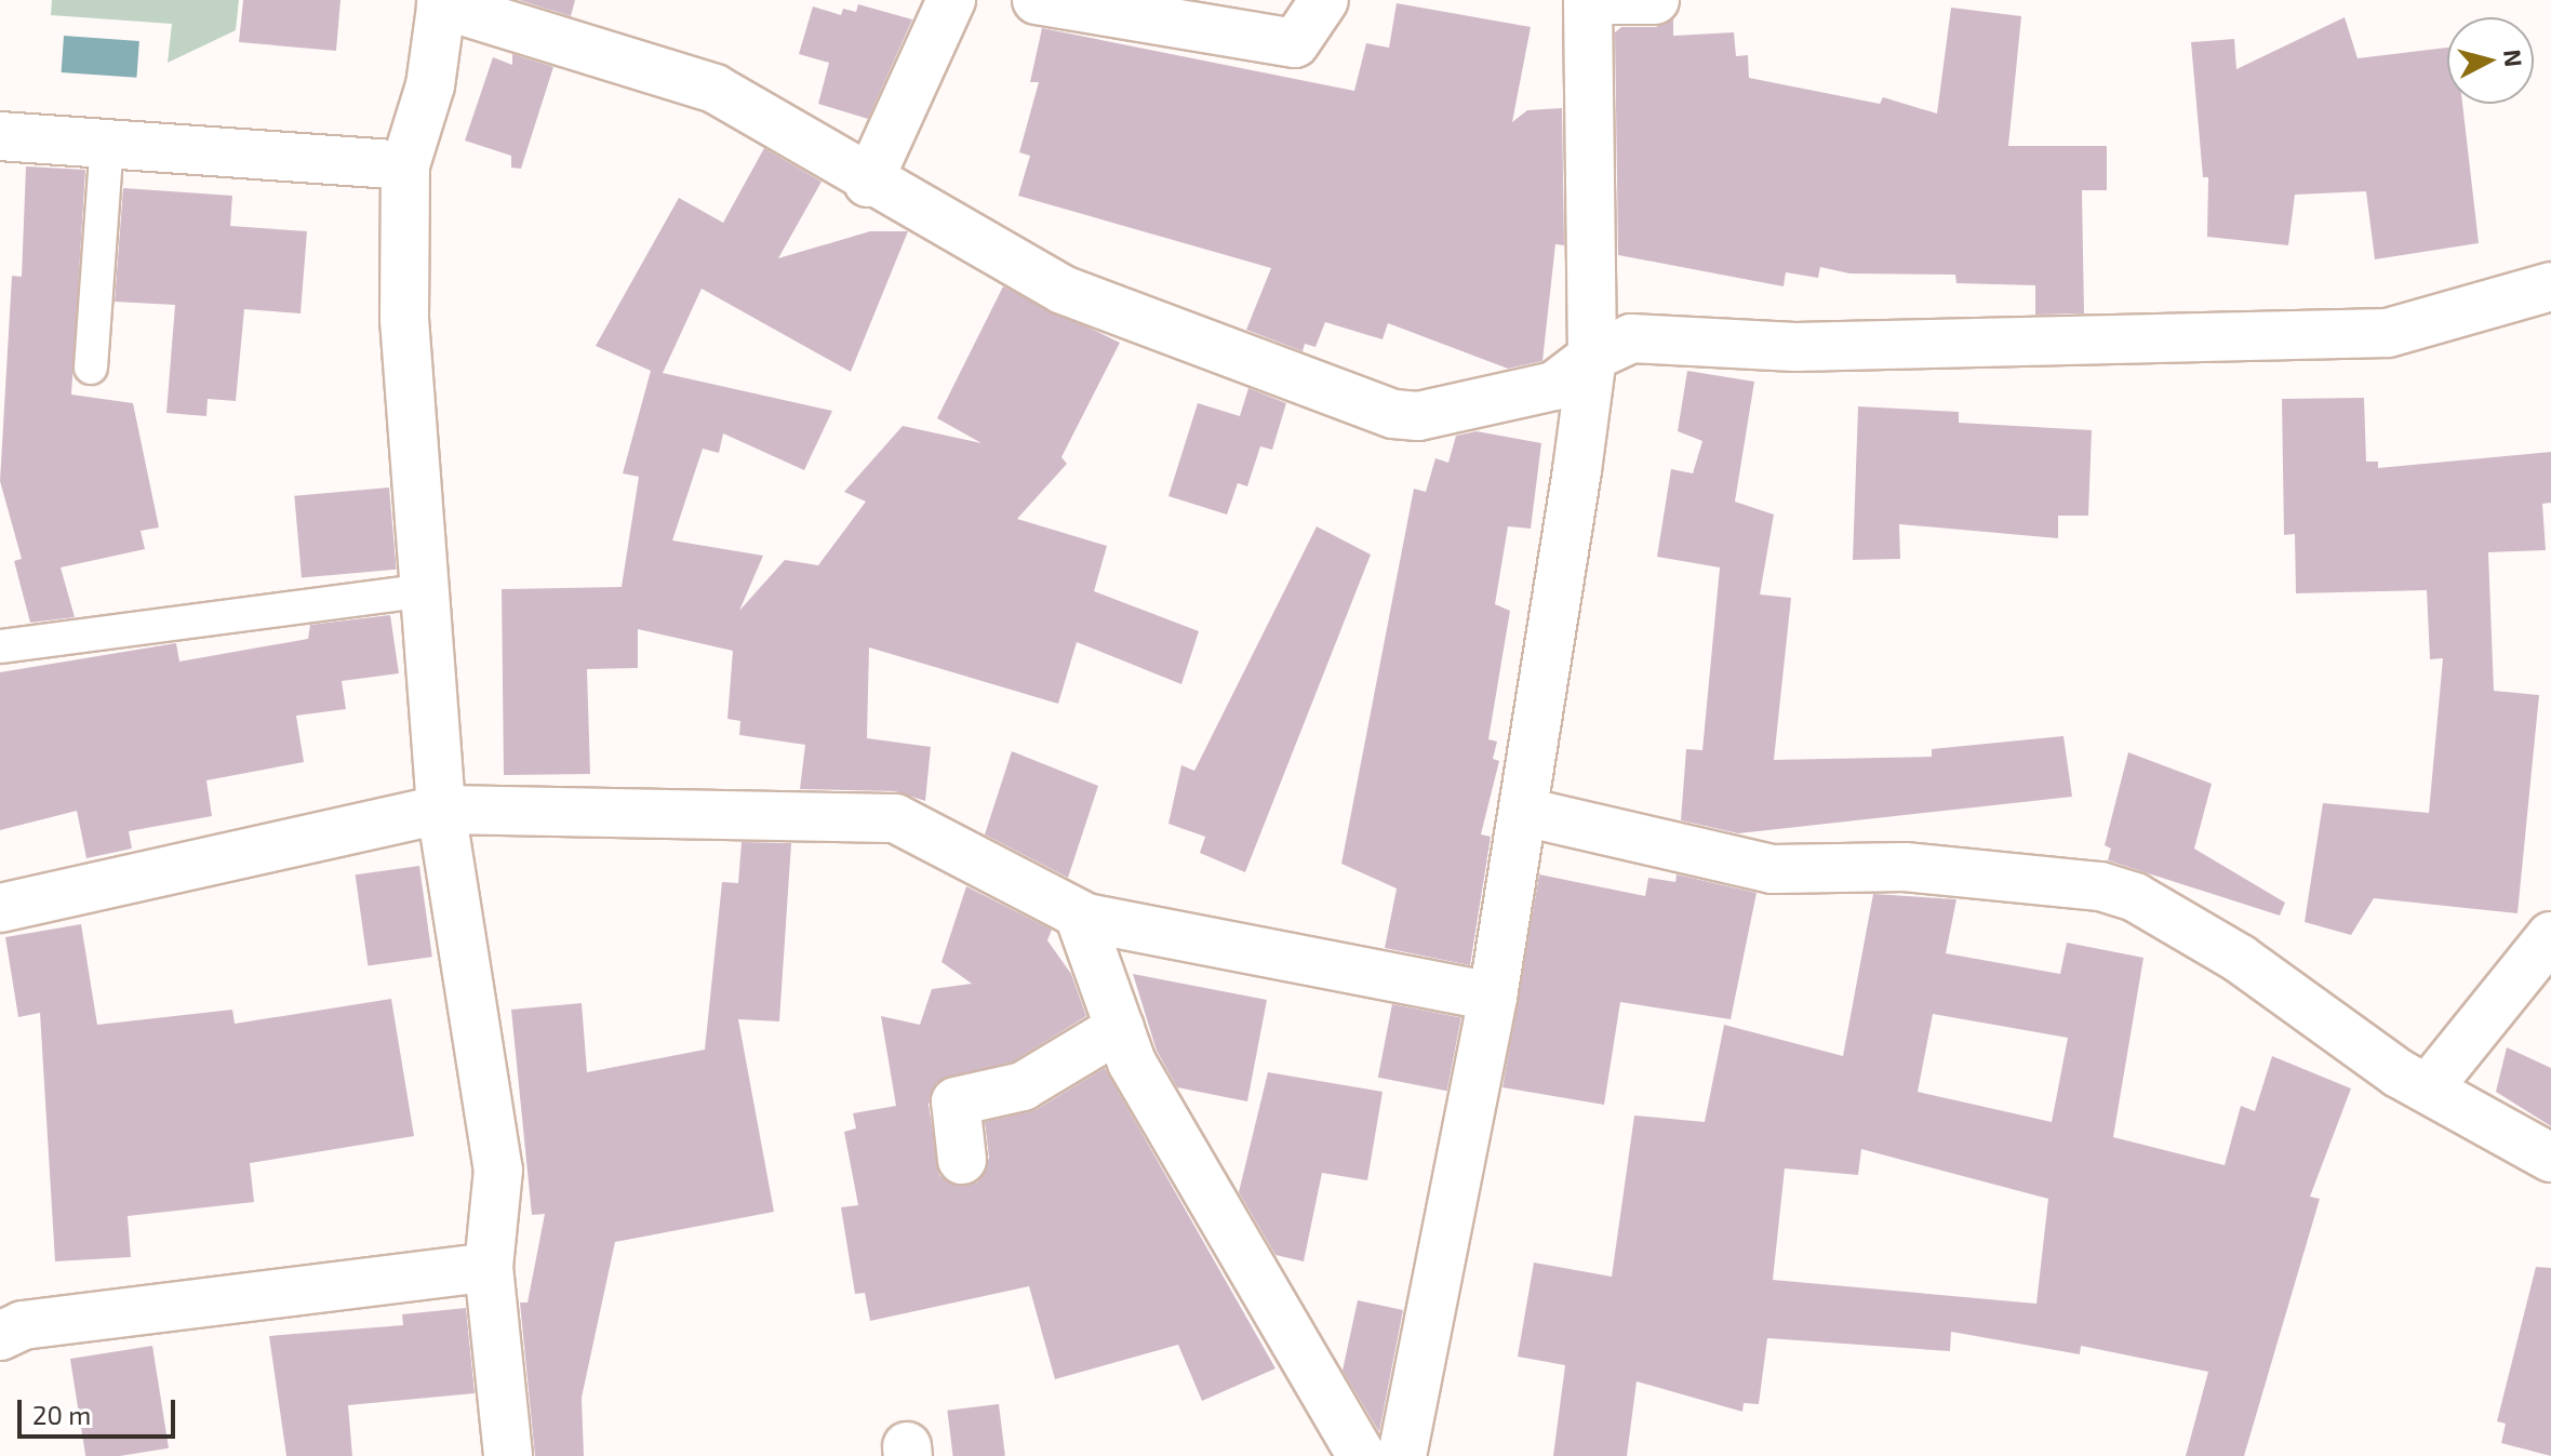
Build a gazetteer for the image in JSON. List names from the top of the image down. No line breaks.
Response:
{"scale_bar":"20 m","north":"right"}
